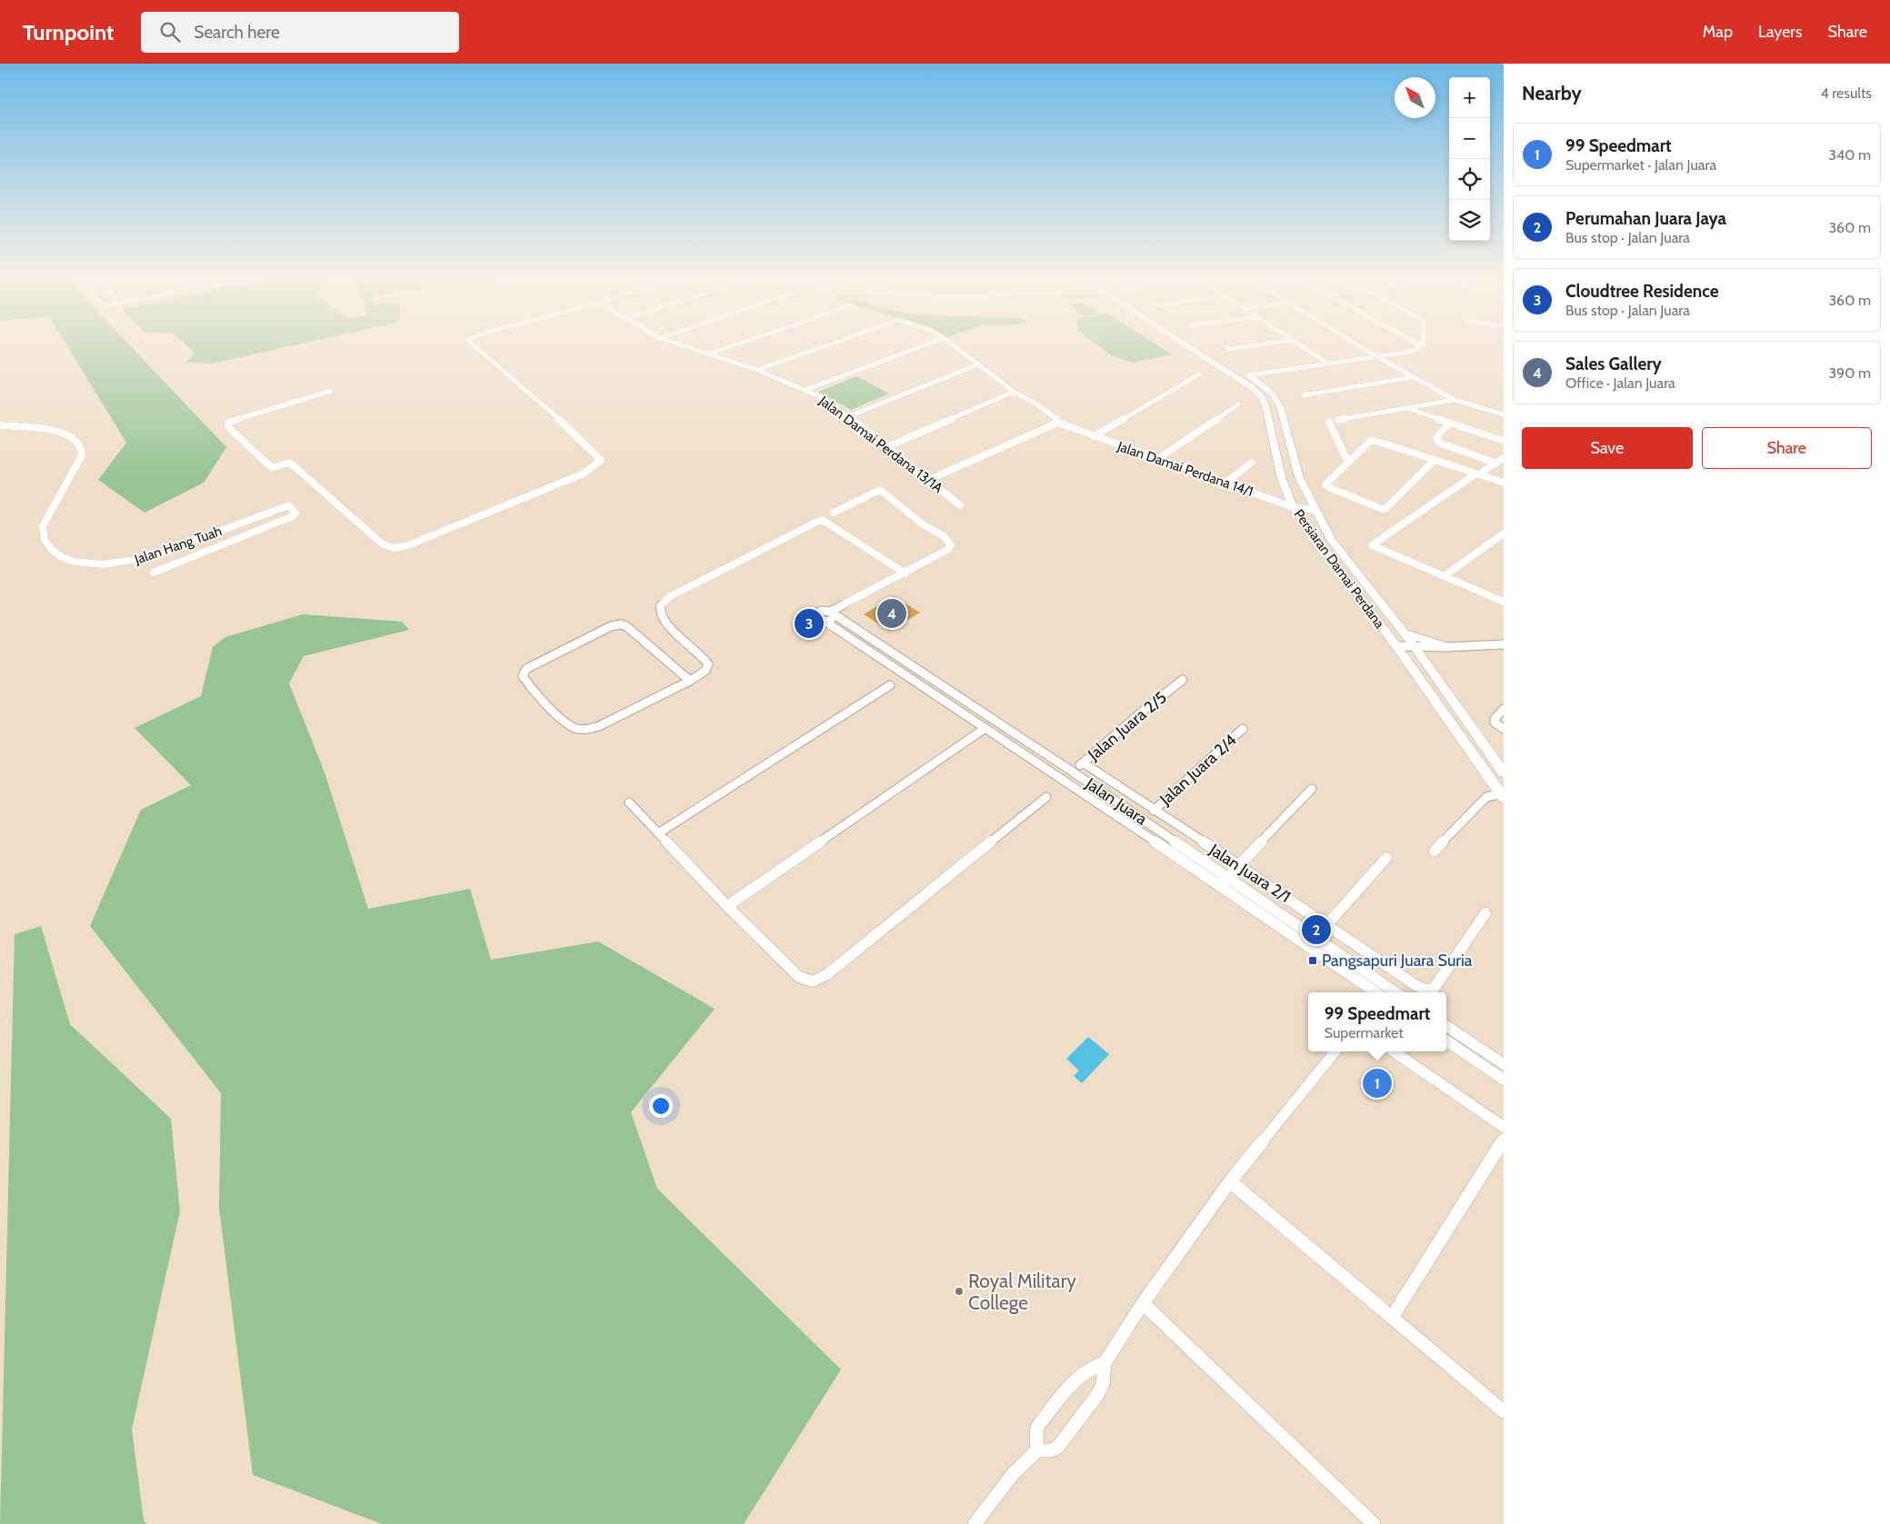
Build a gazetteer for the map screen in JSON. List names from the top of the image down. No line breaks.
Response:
{"streets":{"main road":["Persiaran Damai Perdana"],"street":["Jalan Damai Perdana 13/1A","Jalan Damai Perdana 14/1","Jalan Hang Tuah","Jalan Juara 2/5","Jalan Juara 2/4","Jalan Juara","Jalan Juara 2/1"]},"crossings":[["Jalan Damai Perdana 14/1","Persiaran Damai Perdana"],["Jalan Juara 2/5","Jalan Juara"],["Jalan Juara 2/5","Jalan Juara 2/1"],["Jalan Juara 2/4","Jalan Juara 2/1"]],"places":{"transit":["Pangsapuri Juara Suria"],"other":["Royal Military College"]},"north":"top left","page":{"header":"Turnpoint","search":"Search here","nav":["Map","Layers","Share"],"heading":["Nearby","4 results"],"map_buttons":["+","−"],"list":[{"mark":"1","name":"99 Speedmart","note":"Supermarket · Jalan Juara","value":"340 m"},{"mark":"2","name":"Perumahan Juara Jaya","note":"Bus stop · Jalan Juara","value":"360 m"},{"mark":"3","name":"Cloudtree Residence","note":"Bus stop · Jalan Juara","value":"360 m"},{"mark":"4","name":"Sales Gallery","note":"Office · Jalan Juara","value":"390 m"}],"buttons":["Save","Share"],"pins":["4","3","2","1"],"popup":["99 Speedmart","Supermarket"]}}
